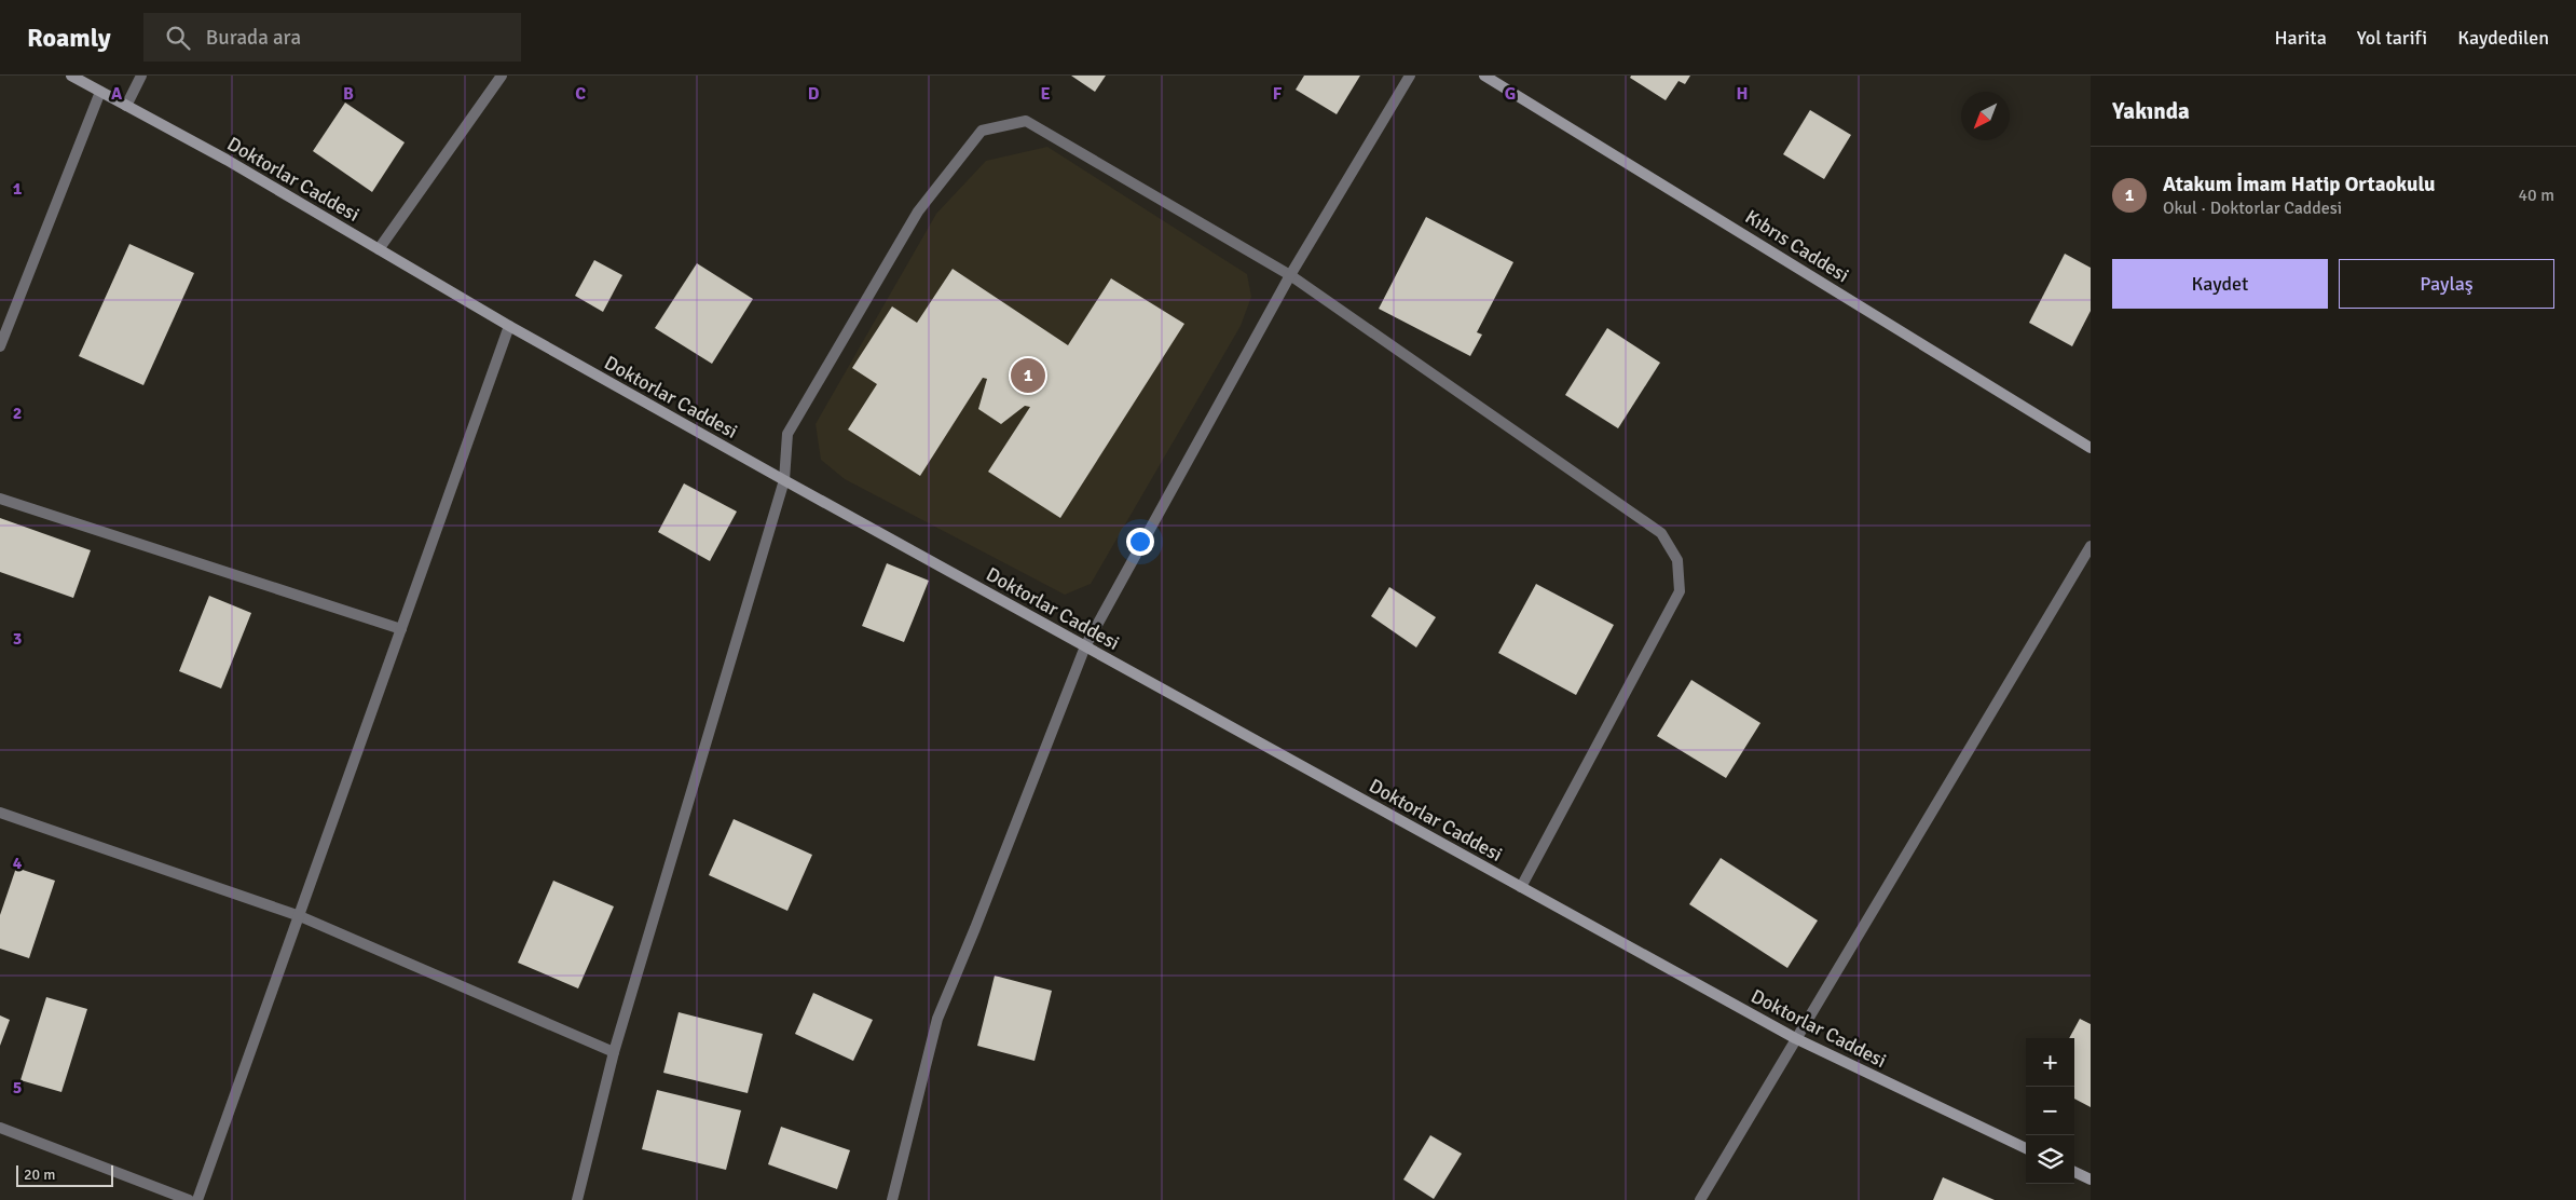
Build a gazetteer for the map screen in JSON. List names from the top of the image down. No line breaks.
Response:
{"streets":{"street":["Doktorlar Caddesi","Kıbrıs Caddesi"]},"scale_bar":"20 m","north":"bottom left","page":{"header":"Roamly","search":"Burada ara","nav":["Harita","Yol tarifi","Kaydedilen"],"heading":"Yakında","list":[{"mark":"1","name":"Atakum İmam Hatip Ortaokulu","note":"Okul · Doktorlar Caddesi","value":"40 m"}],"buttons":["Kaydet","Paylaş"],"pins":"1","map_buttons":["+","−"],"scale":"20 m"},"grid":{"columns":["A","B","C","D","E","F","G","H"],"rows":["1","2","3","4","5"]}}
